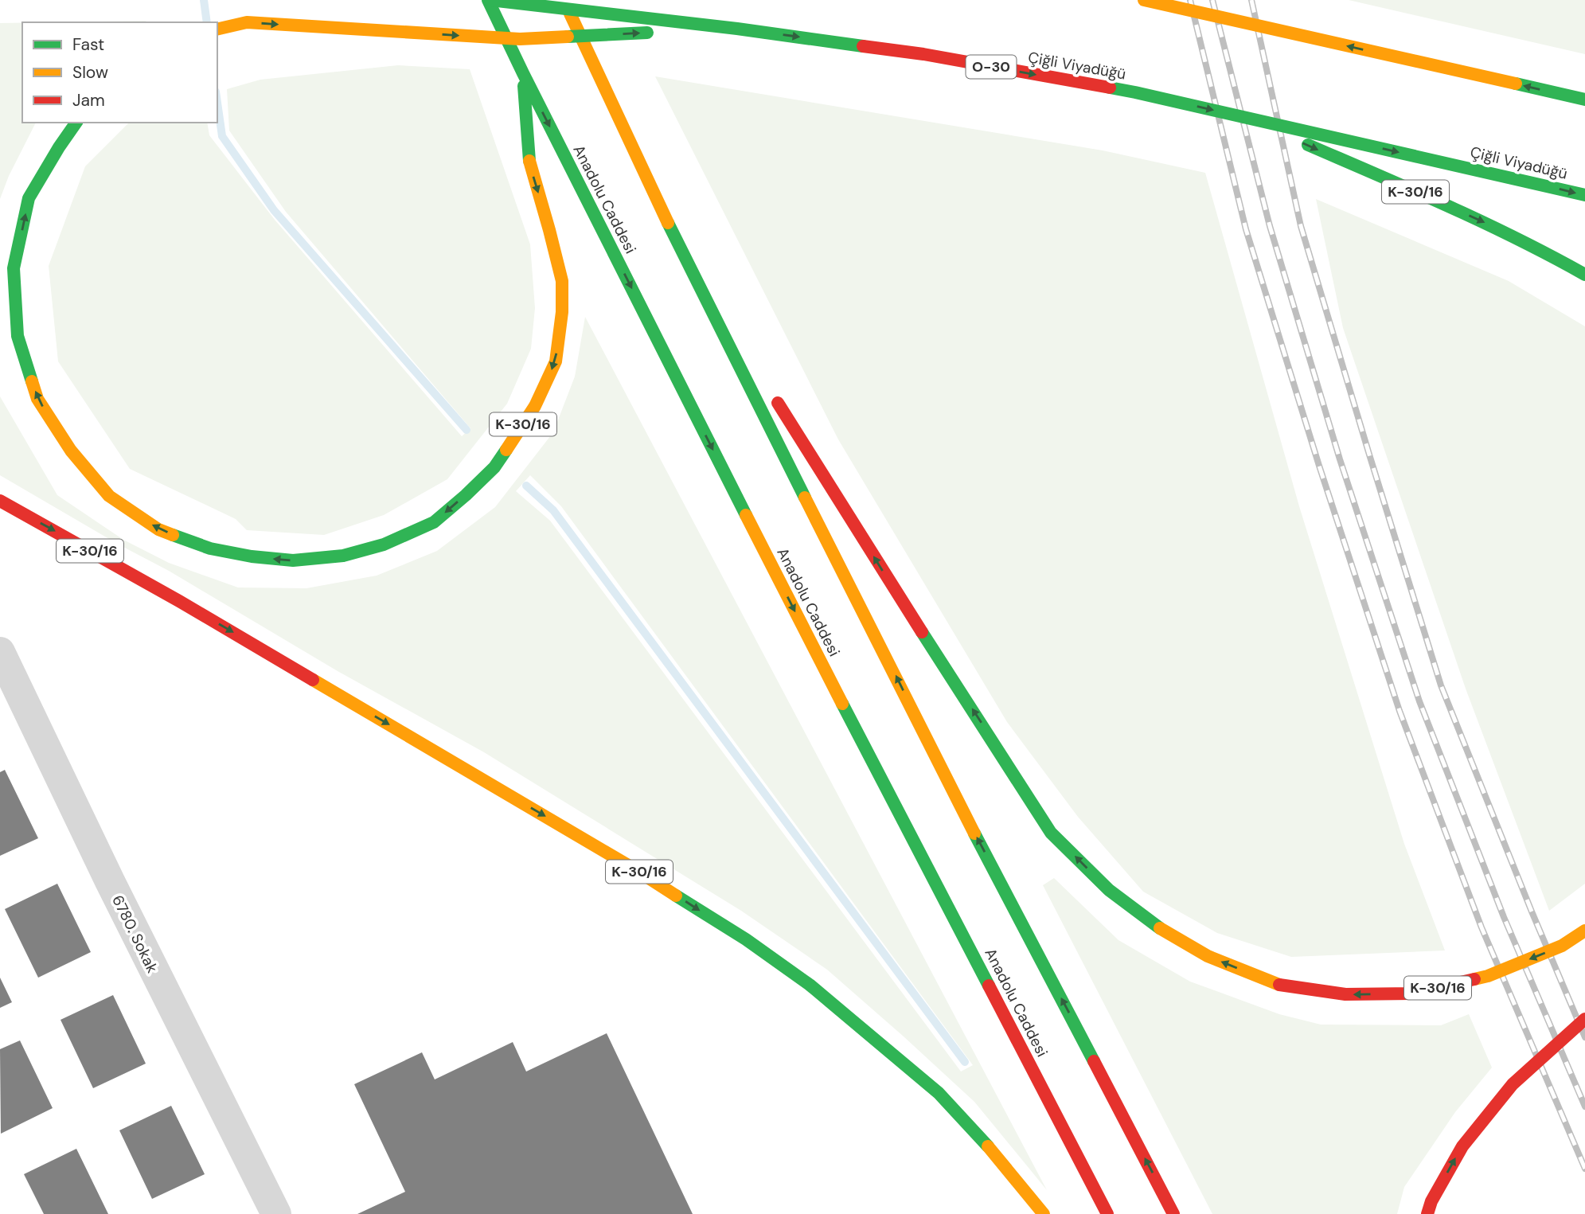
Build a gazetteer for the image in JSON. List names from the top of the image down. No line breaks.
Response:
{"streets":{"highway":["Çiğli Viyadüğü","O-30","K-30/16","Anadolu Caddesi"],"street":["6780. Sokak"]},"crossings":[["Çiğli Viyadüğü","K-30/16"],["Çiğli Viyadüğü","Anadolu Caddesi"],["K-30/16","Anadolu Caddesi"]],"legend":["Fast","Slow","Jam"]}
